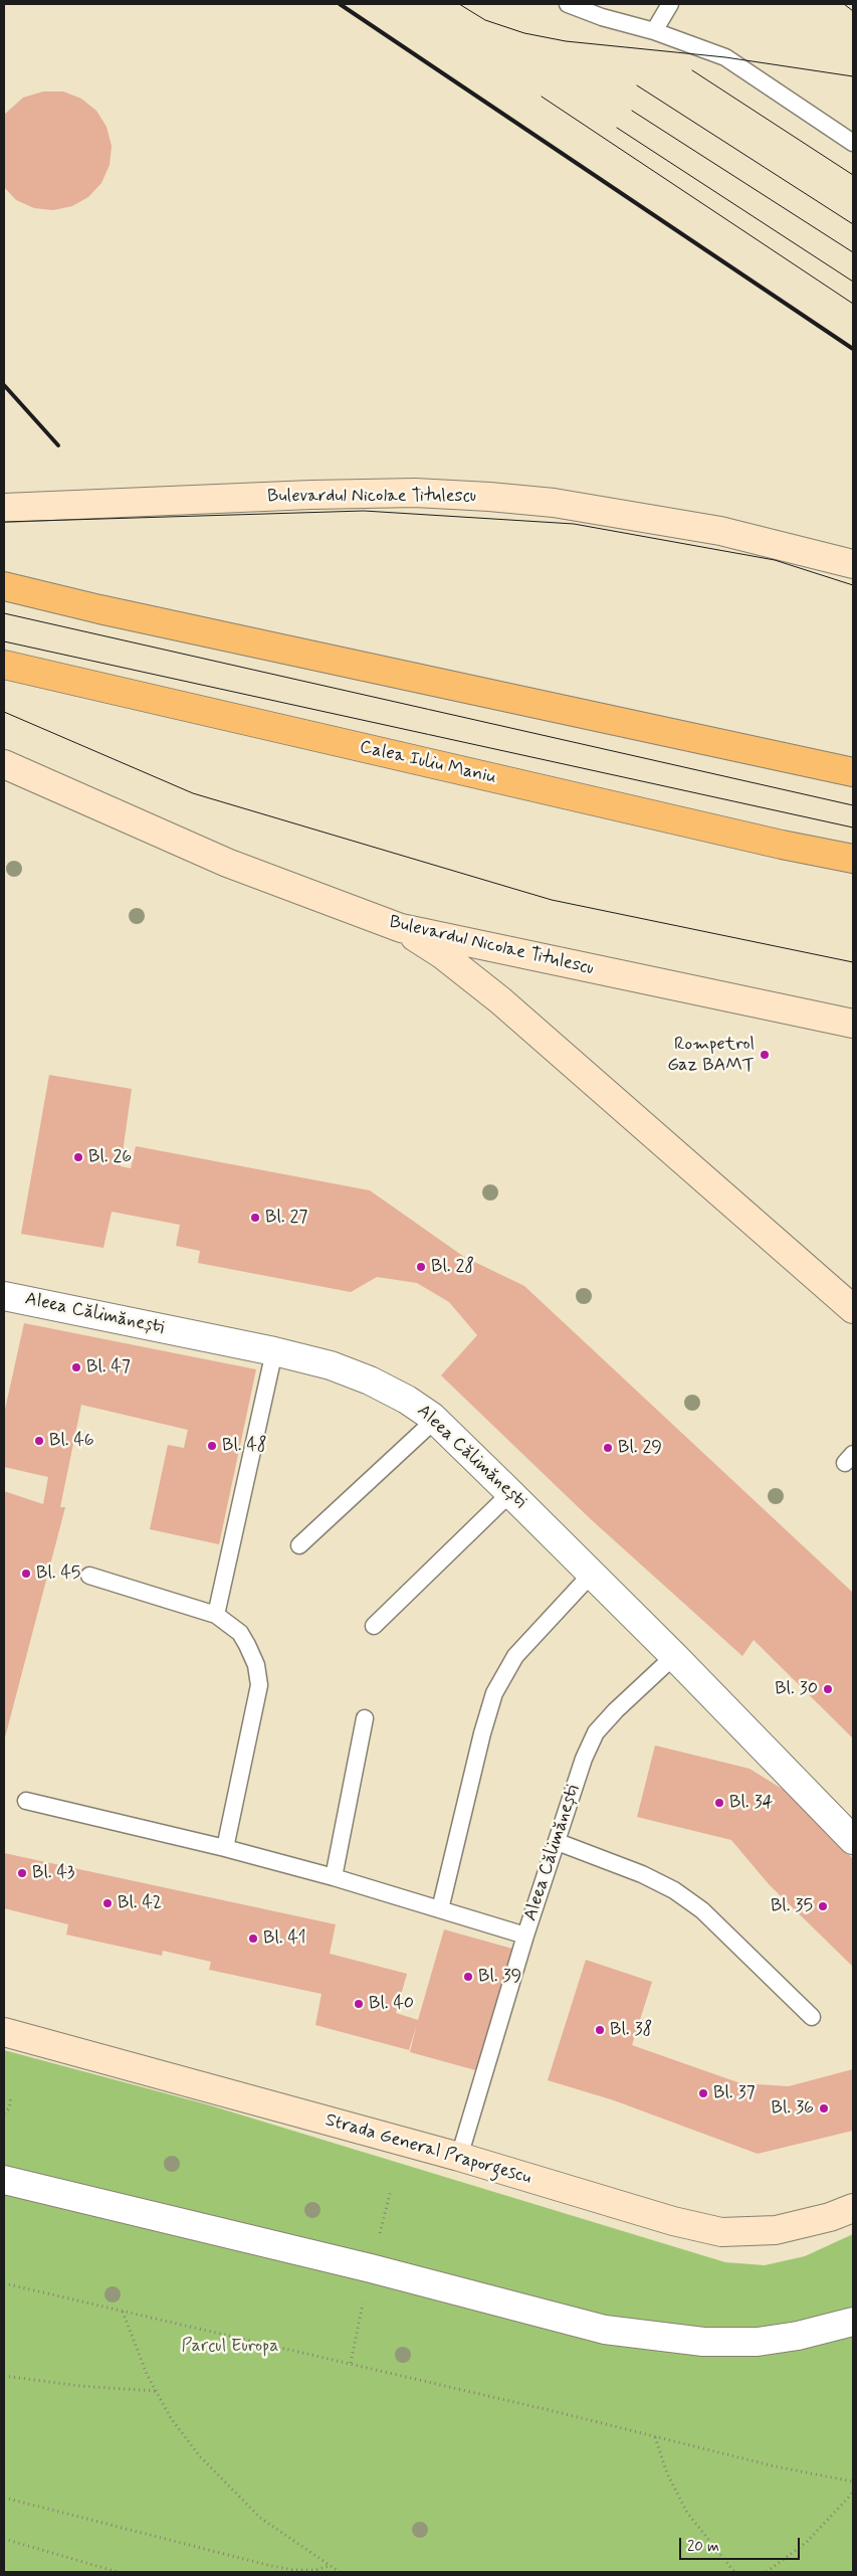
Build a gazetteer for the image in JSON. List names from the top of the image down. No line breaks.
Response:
{"streets":{"main road":["Bulevardul Nicolae Titulescu","Calea Iuliu Maniu","Strada General Praporgescu"],"street":["Aleea Călimănești"]},"crossings":[["Aleea Călimănești","Strada General Praporgescu"]],"parks":["Parcul Europa"],"places":["Rompetrol Gaz BAMT","Bl. 26","Bl. 27","Bl. 28","Bl. 47","Bl. 46","Bl. 48","Bl. 29","Bl. 45","Bl. 30","Bl. 34","Bl. 43","Bl. 42","Bl. 35","Bl. 41","Bl. 39","Bl. 40","Bl. 38","Bl. 37","Bl. 36"],"scale_bar":"20 m"}
